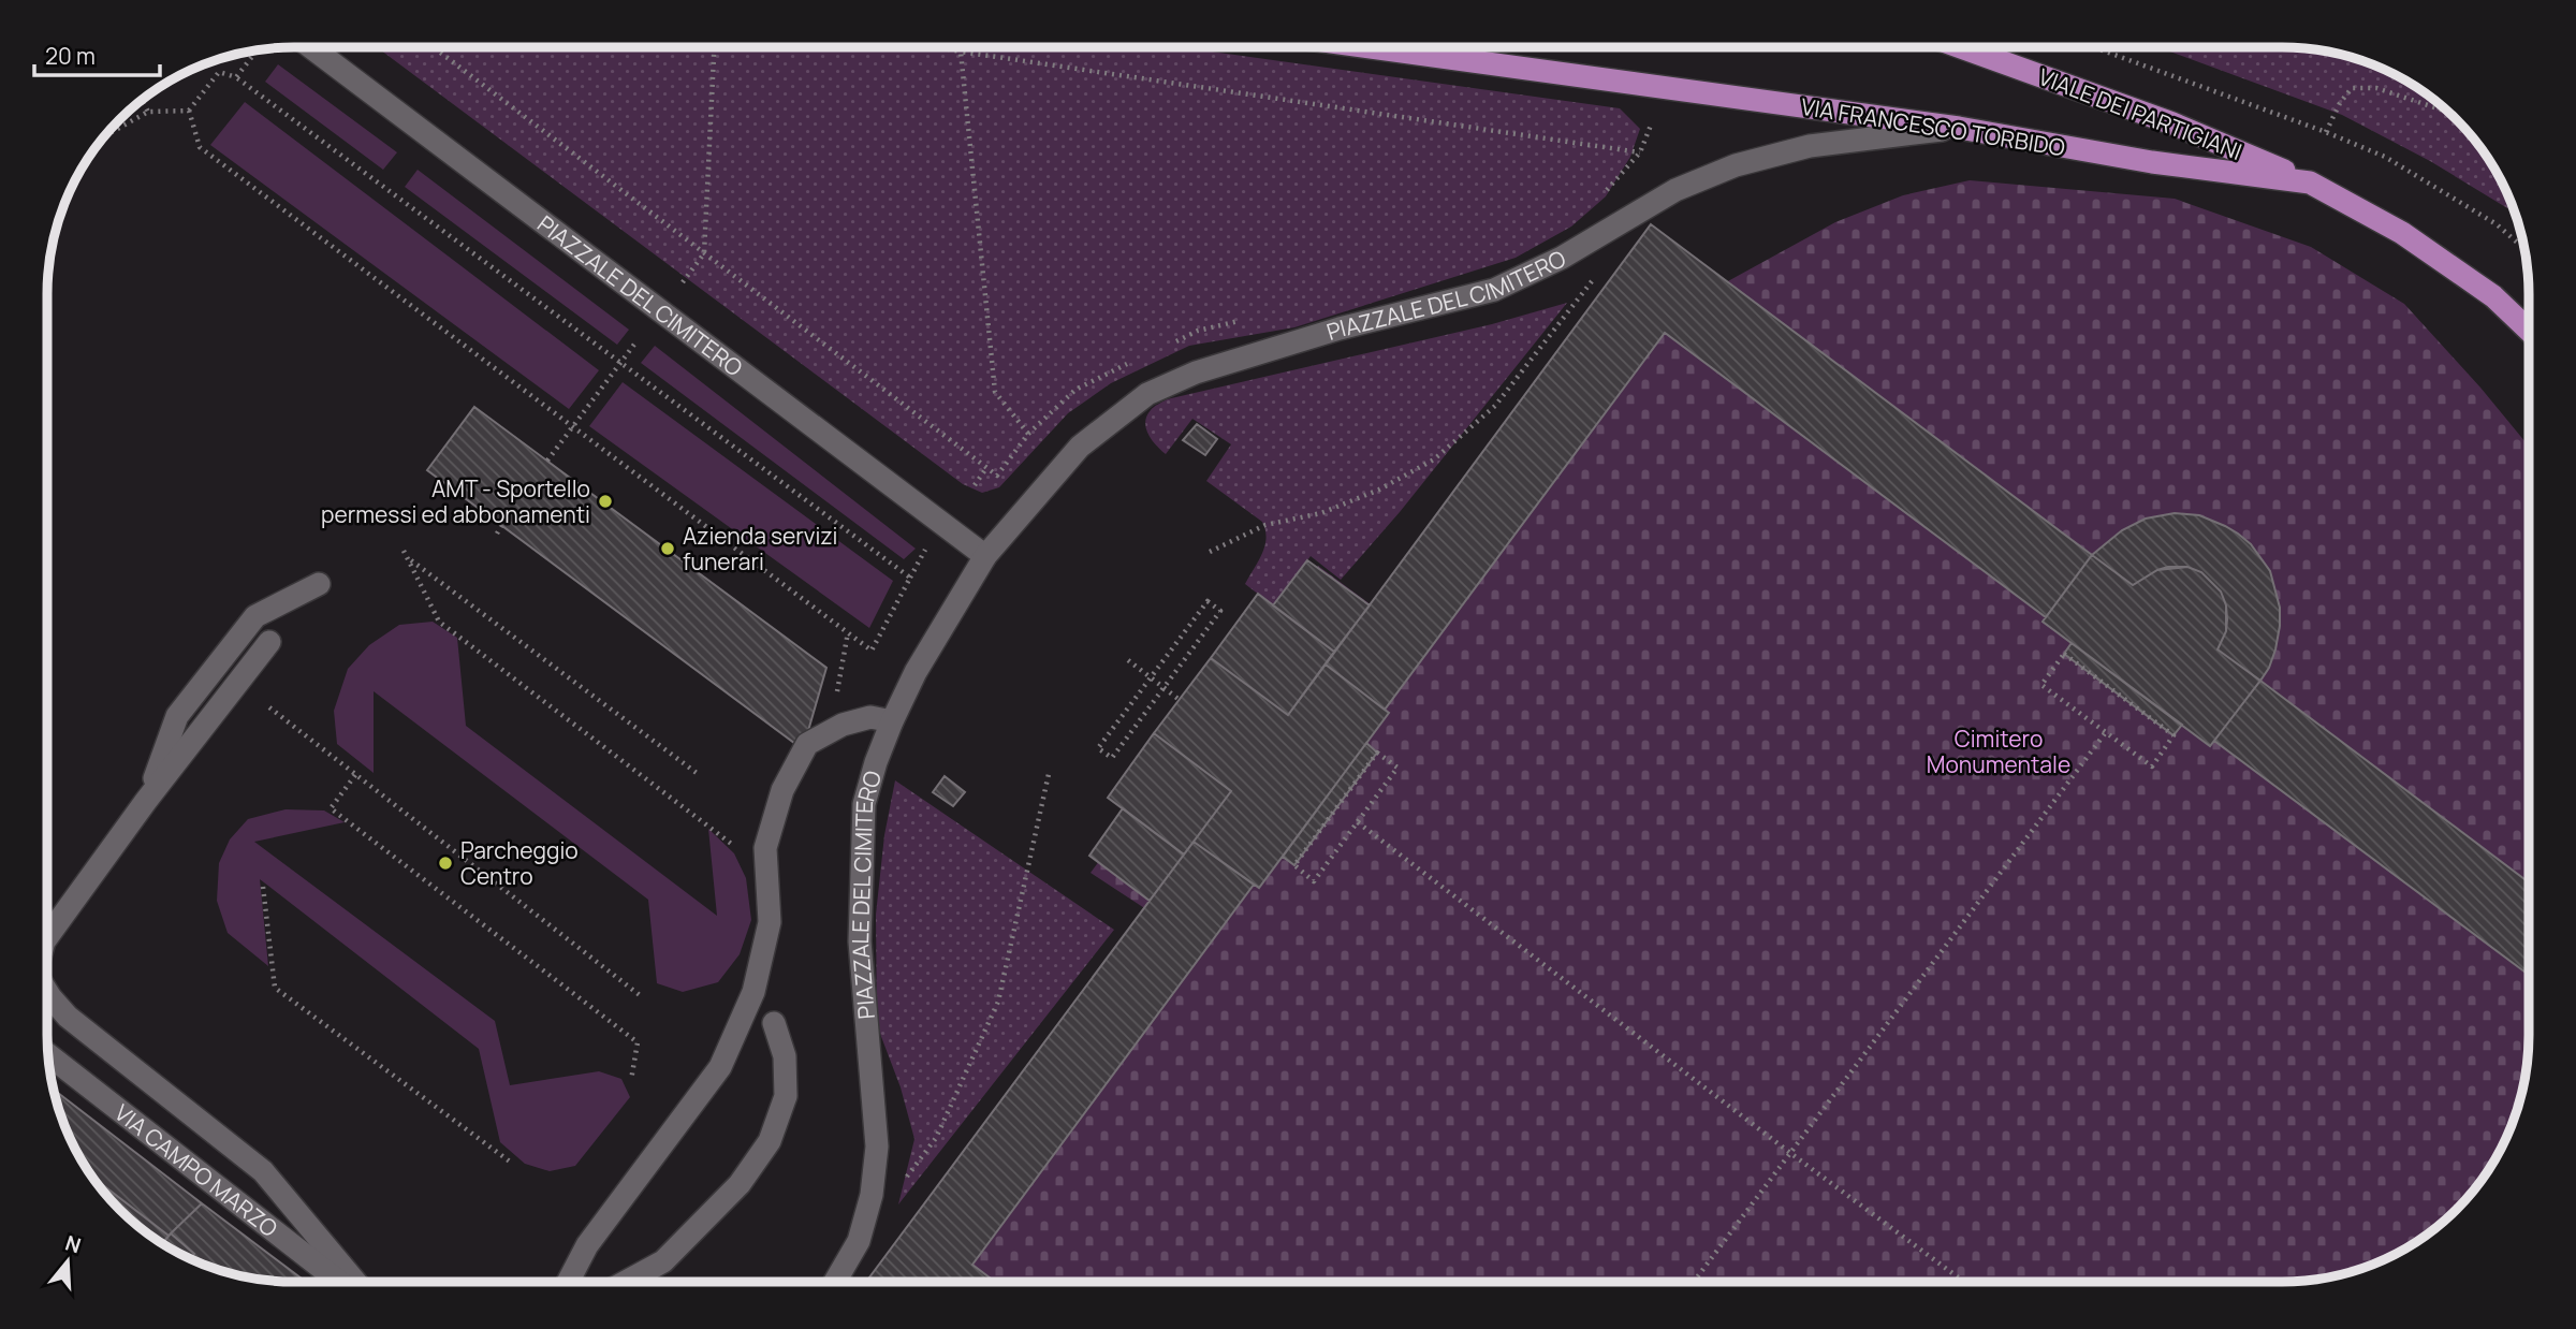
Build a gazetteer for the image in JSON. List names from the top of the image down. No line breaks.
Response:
{"streets":{"main road":["VIALE DEI PARTIGIANI","VIA FRANCESCO TORBIDO"],"street":["PIAZZALE DEL CIMITERO","VIA CAMPO MARZO"]},"crossings":[["VIALE DEI PARTIGIANI","VIA FRANCESCO TORBIDO"],["VIA FRANCESCO TORBIDO","PIAZZALE DEL CIMITERO"]],"parks":["Cimitero Monumentale"],"places":["AMT - Sportello permessi ed abbonamenti","Azienda servizi funerari","Parcheggio Centro"],"scale_bar":"20 m","north":"top"}
